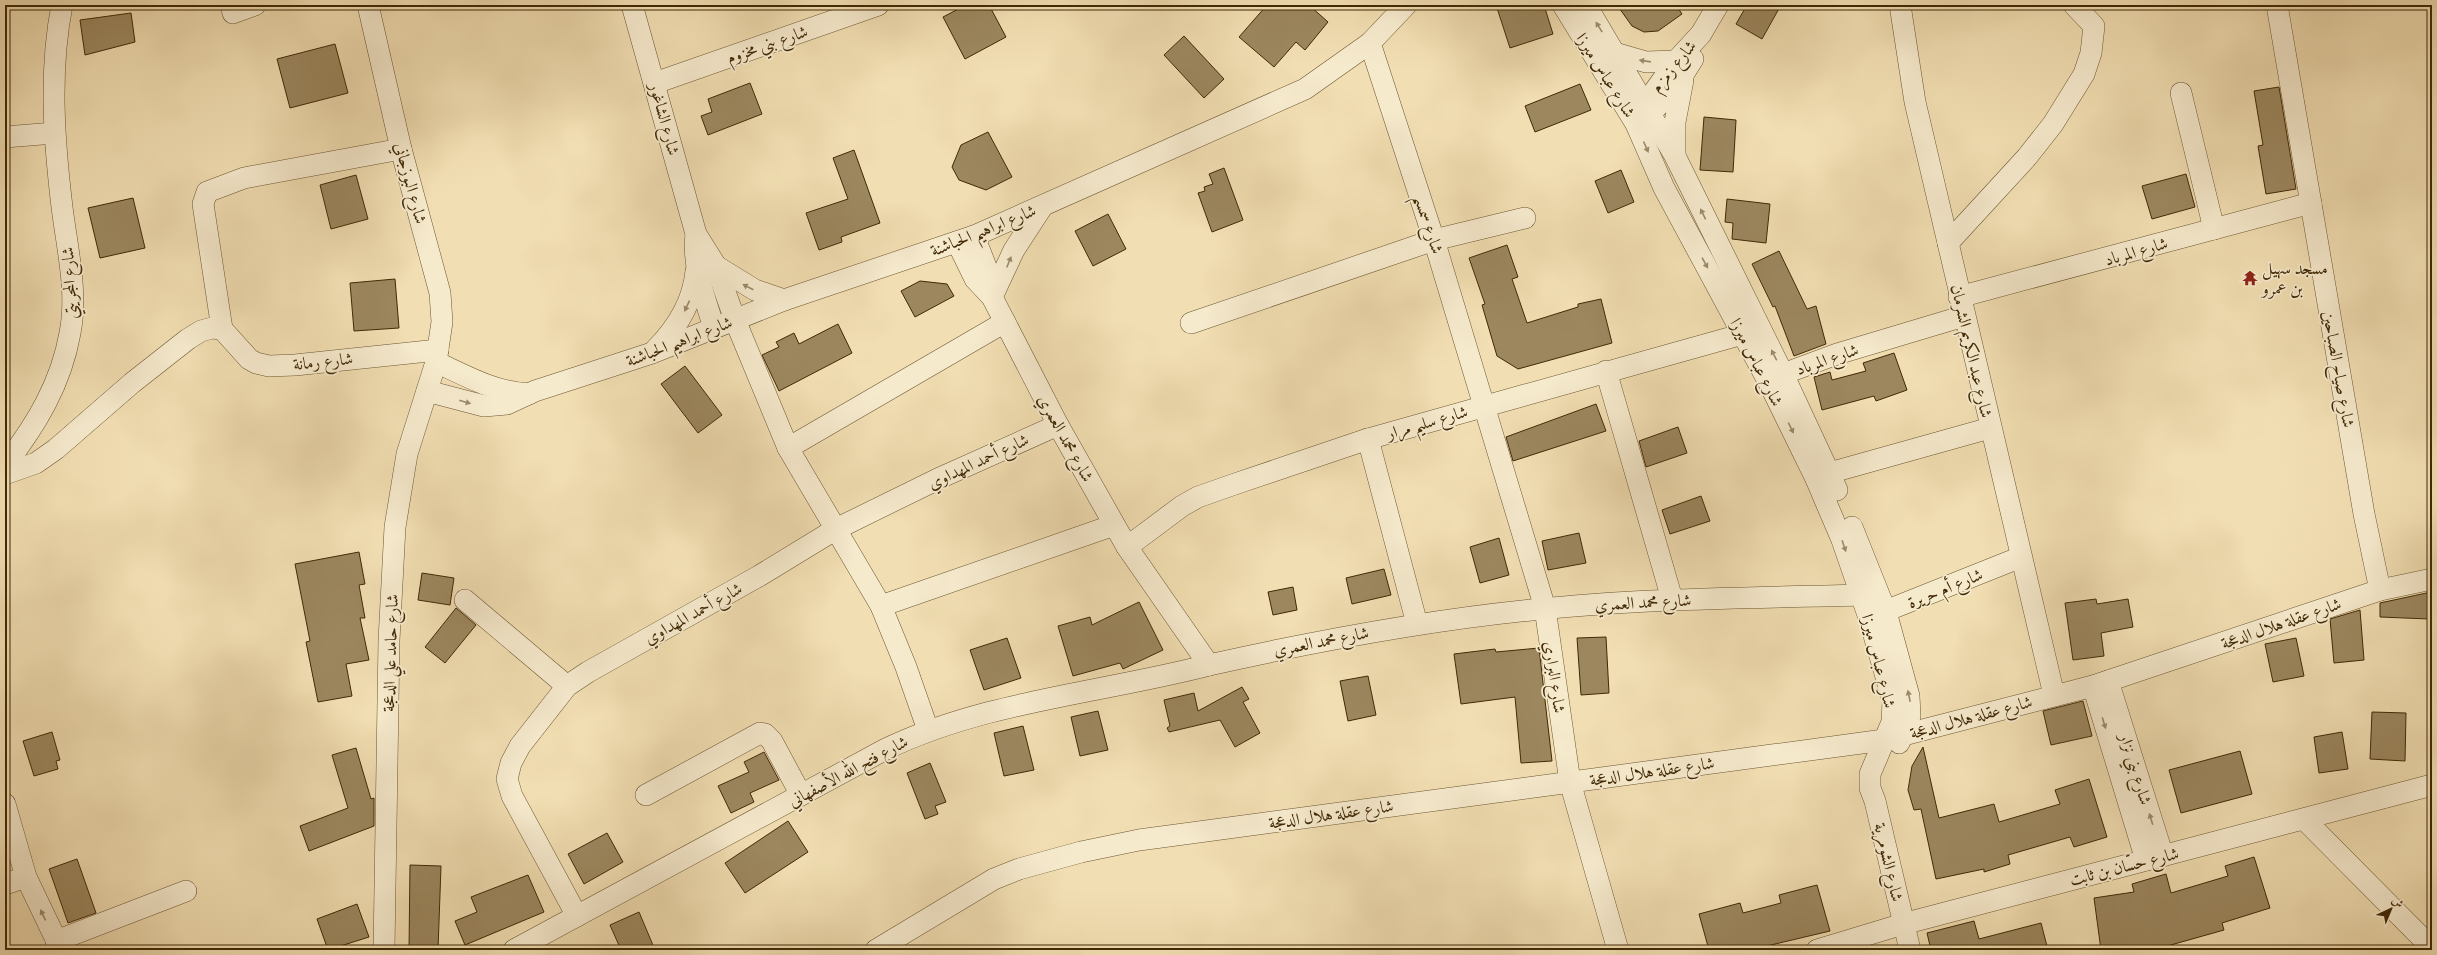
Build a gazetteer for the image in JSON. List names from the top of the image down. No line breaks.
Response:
{"streets":{"street":["شارع بني مخزوم","شارع زمزم","شارع عباس ميرزا","شارع الشاغور","شارع البوزجاني","شارع سمسم","شارع ابراهيم الحباشنة","شارع المرباد","شارع المجريتي","شارع عبد الكريم الشرمان","شارع رمانة","شارع صياح الصباحين","شارع سليم مرار","شارع محمد العمري","شارع أحمد المهداوي","شارع أم حريرة","شارع عقلة هلال الدعجة","شارع حامد علي الدعجة","شارع البراري","شارع بني نزار","شارع فتح الله الأصفهاني","شارع الشومرية","شارع حسّان بن ثابت"]},"crossings":[["شارع بني مخزوم","شارع الشاغور"],["شارع زمزم","شارع عباس ميرزا"],["شارع عباس ميرزا","شارع المرباد"],["شارع عباس ميرزا","شارع سليم مرار"],["شارع عباس ميرزا","شارع محمد العمري"],["شارع عباس ميرزا","شارع أم حريرة"],["شارع عباس ميرزا","شارع عقلة هلال الدعجة"],["شارع عباس ميرزا","شارع الشومرية"],["شارع الشاغور","شارع ابراهيم الحباشنة"],["شارع الشاغور","شارع أحمد المهداوي"],["شارع الشاغور","شارع فتح الله الأصفهاني"],["شارع البوزجاني","شارع ابراهيم الحباشنة"],["شارع البوزجاني","شارع رمانة"],["شارع البوزجاني","شارع حامد علي الدعجة"],["شارع سمسم","شارع ابراهيم الحباشنة"],["شارع سمسم","شارع سليم مرار"],["شارع سمسم","شارع البراري"],["شارع ابراهيم الحباشنة","شارع رمانة"],["شارع ابراهيم الحباشنة","شارع محمد العمري"],["شارع ابراهيم الحباشنة","شارع حامد علي الدعجة"],["شارع المرباد","شارع عبد الكريم الشرمان"],["شارع المرباد","شارع صياح الصباحين"],["شارع عبد الكريم الشرمان","شارع أم حريرة"],["شارع عبد الكريم الشرمان","شارع عقلة هلال الدعجة"],["شارع رمانة","شارع حامد علي الدعجة"],["شارع صياح الصباحين","شارع عقلة هلال الدعجة"],["شارع سليم مرار","شارع محمد العمري"],["شارع سليم مرار","شارع البراري"],["شارع محمد العمري","شارع أحمد المهداوي"],["شارع محمد العمري","شارع البراري"],["شارع محمد العمري","شارع فتح الله الأصفهاني"],["شارع أحمد المهداوي","شارع فتح الله الأصفهاني"],["شارع عقلة هلال الدعجة","شارع البراري"],["شارع عقلة هلال الدعجة","شارع بني نزار"],["شارع عقلة هلال الدعجة","شارع الشومرية"],["شارع بني نزار","شارع حسّان بن ثابت"],["شارع الشومرية","شارع حسّان بن ثابت"]],"places":{"temple":["مسجد سهيل بن عمرو"]},"north":"top right"}
